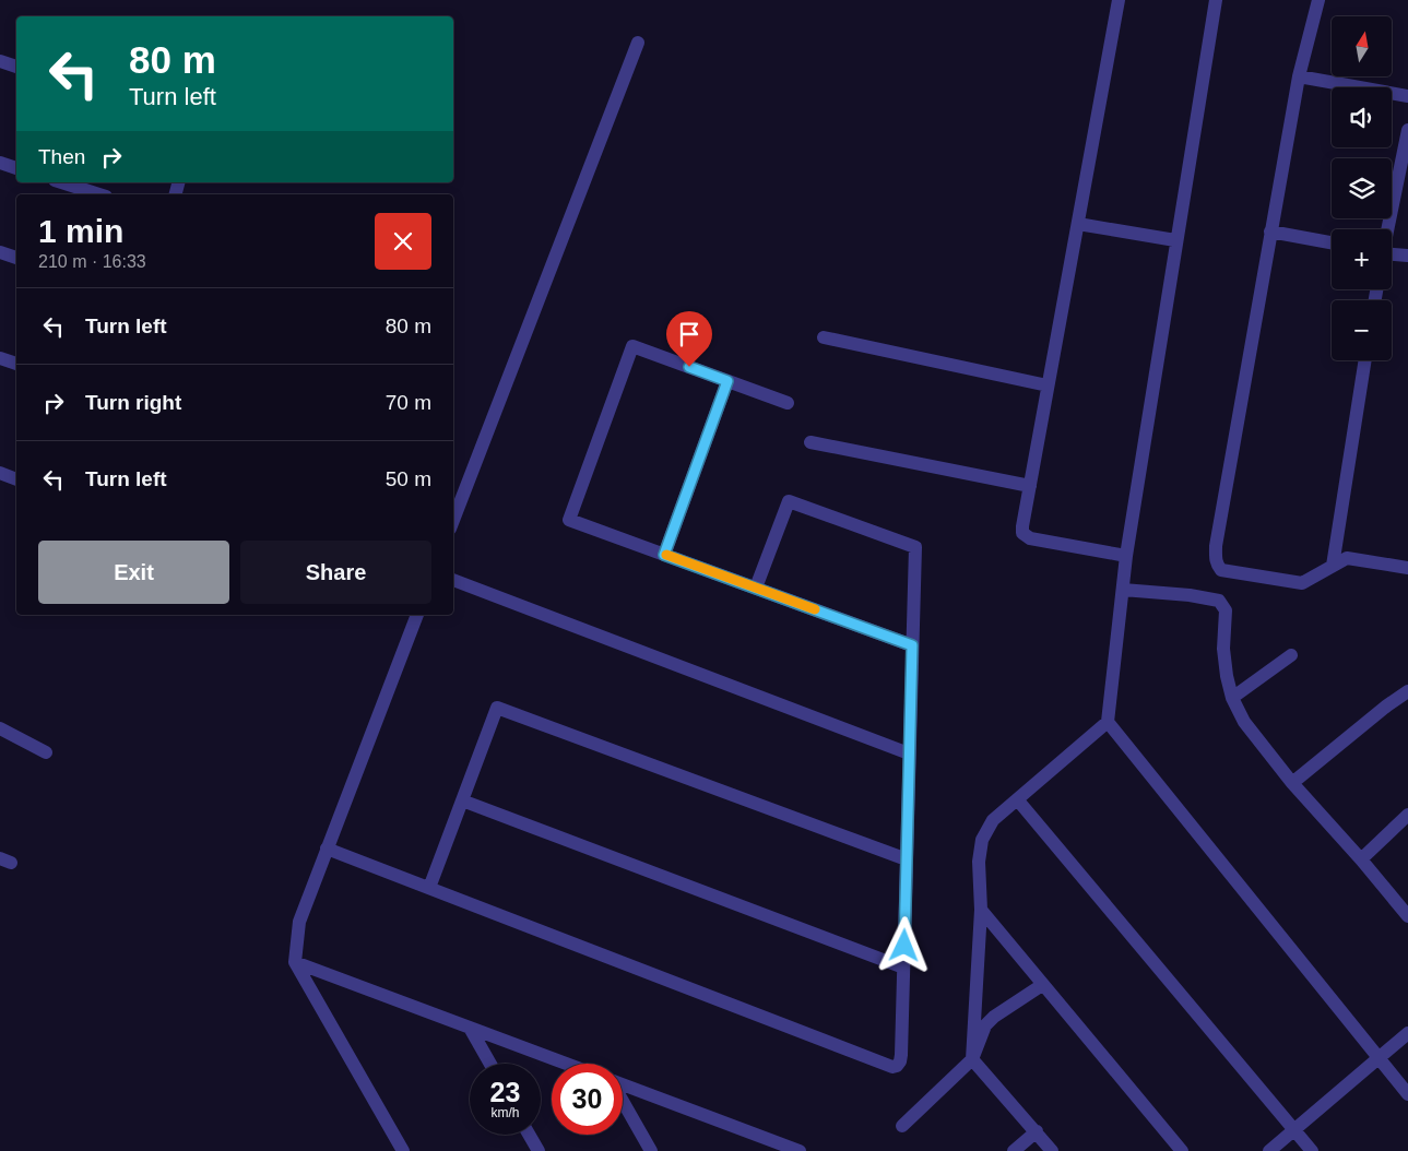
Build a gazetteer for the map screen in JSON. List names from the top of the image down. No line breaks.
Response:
{"north":"top","page":{"map_buttons":["+","−"],"turn":["80 m","Turn left"],"then":"Then","heading":["1 min","210 m · 16:33"],"list":[{"name":"Turn left","value":"80 m"},{"name":"Turn right","value":"70 m"},{"name":"Turn left","value":"50 m"}],"buttons":["Exit","Share"],"speed":"23 km/h","limit":"30"}}
